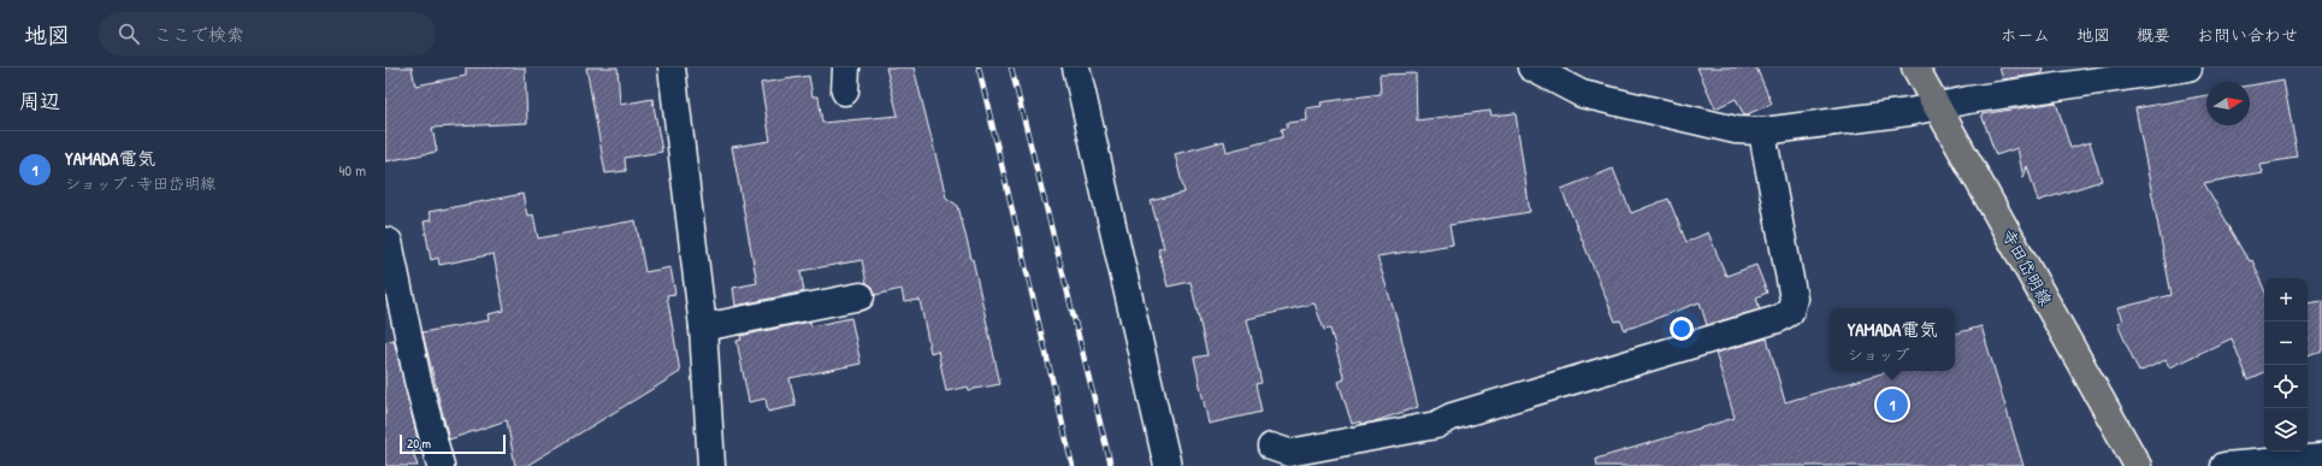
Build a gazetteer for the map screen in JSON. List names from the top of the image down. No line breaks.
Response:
{"streets":{"main road":["寺田岱明線"]},"scale_bar":"20 m","north":"right","page":{"header":"地図","search":"ここで検索","nav":["ホーム","地図","概要","お問い合わせ"],"heading":"周辺","list":[{"mark":"1","name":"YAMADA電気","note":"ショップ · 寺田岱明線","value":"40 m"}],"map_buttons":["+","−"],"popup":["YAMADA電気","ショップ"],"pins":"1","scale":"20 m"}}
